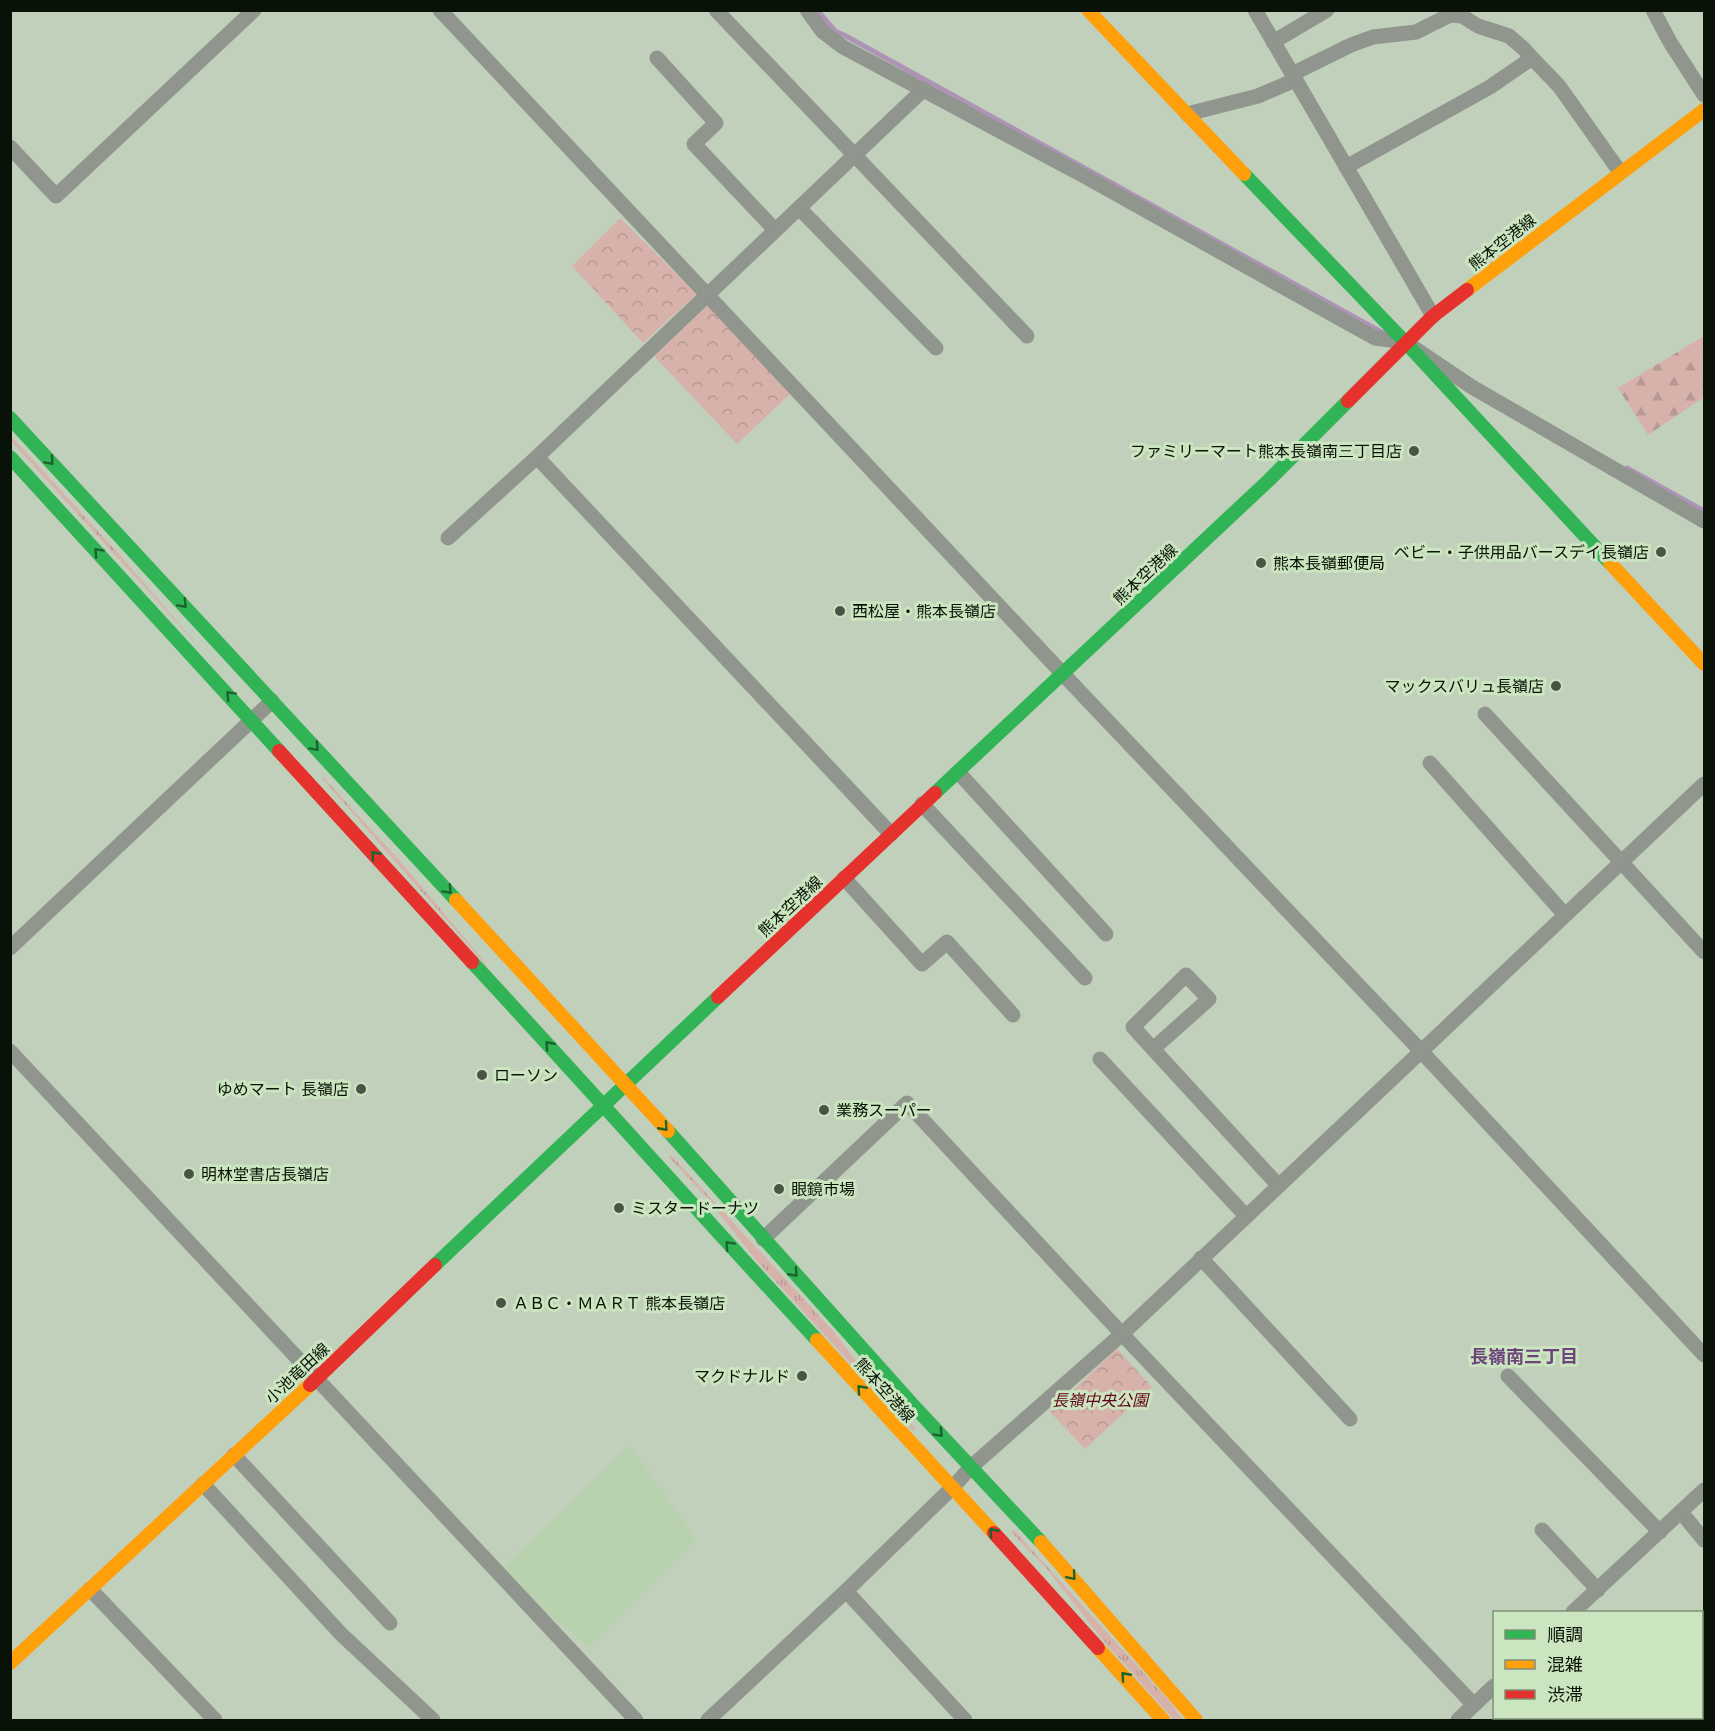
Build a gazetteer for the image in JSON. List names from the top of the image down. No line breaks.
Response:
{"streets":{"main road":["熊本空港線","小池竜田線"]},"crossings":[["熊本空港線","小池竜田線"]],"districts":["長嶺南三丁目"],"parks":["長嶺中央公園"],"places":["ファミリーマート熊本長嶺南三丁目店","ベビー・子供用品バースデイ長嶺店","熊本長嶺郵便局","西松屋・熊本長嶺店","マックスバリュ長嶺店","ローソン","ゆめマート 長嶺店","業務スーパー","明林堂書店長嶺店","眼鏡市場","ミスタードーナツ","ＡＢＣ・ＭＡＲＴ 熊本長嶺店","マクドナルド"],"legend":["順調","混雑","渋滞"]}
